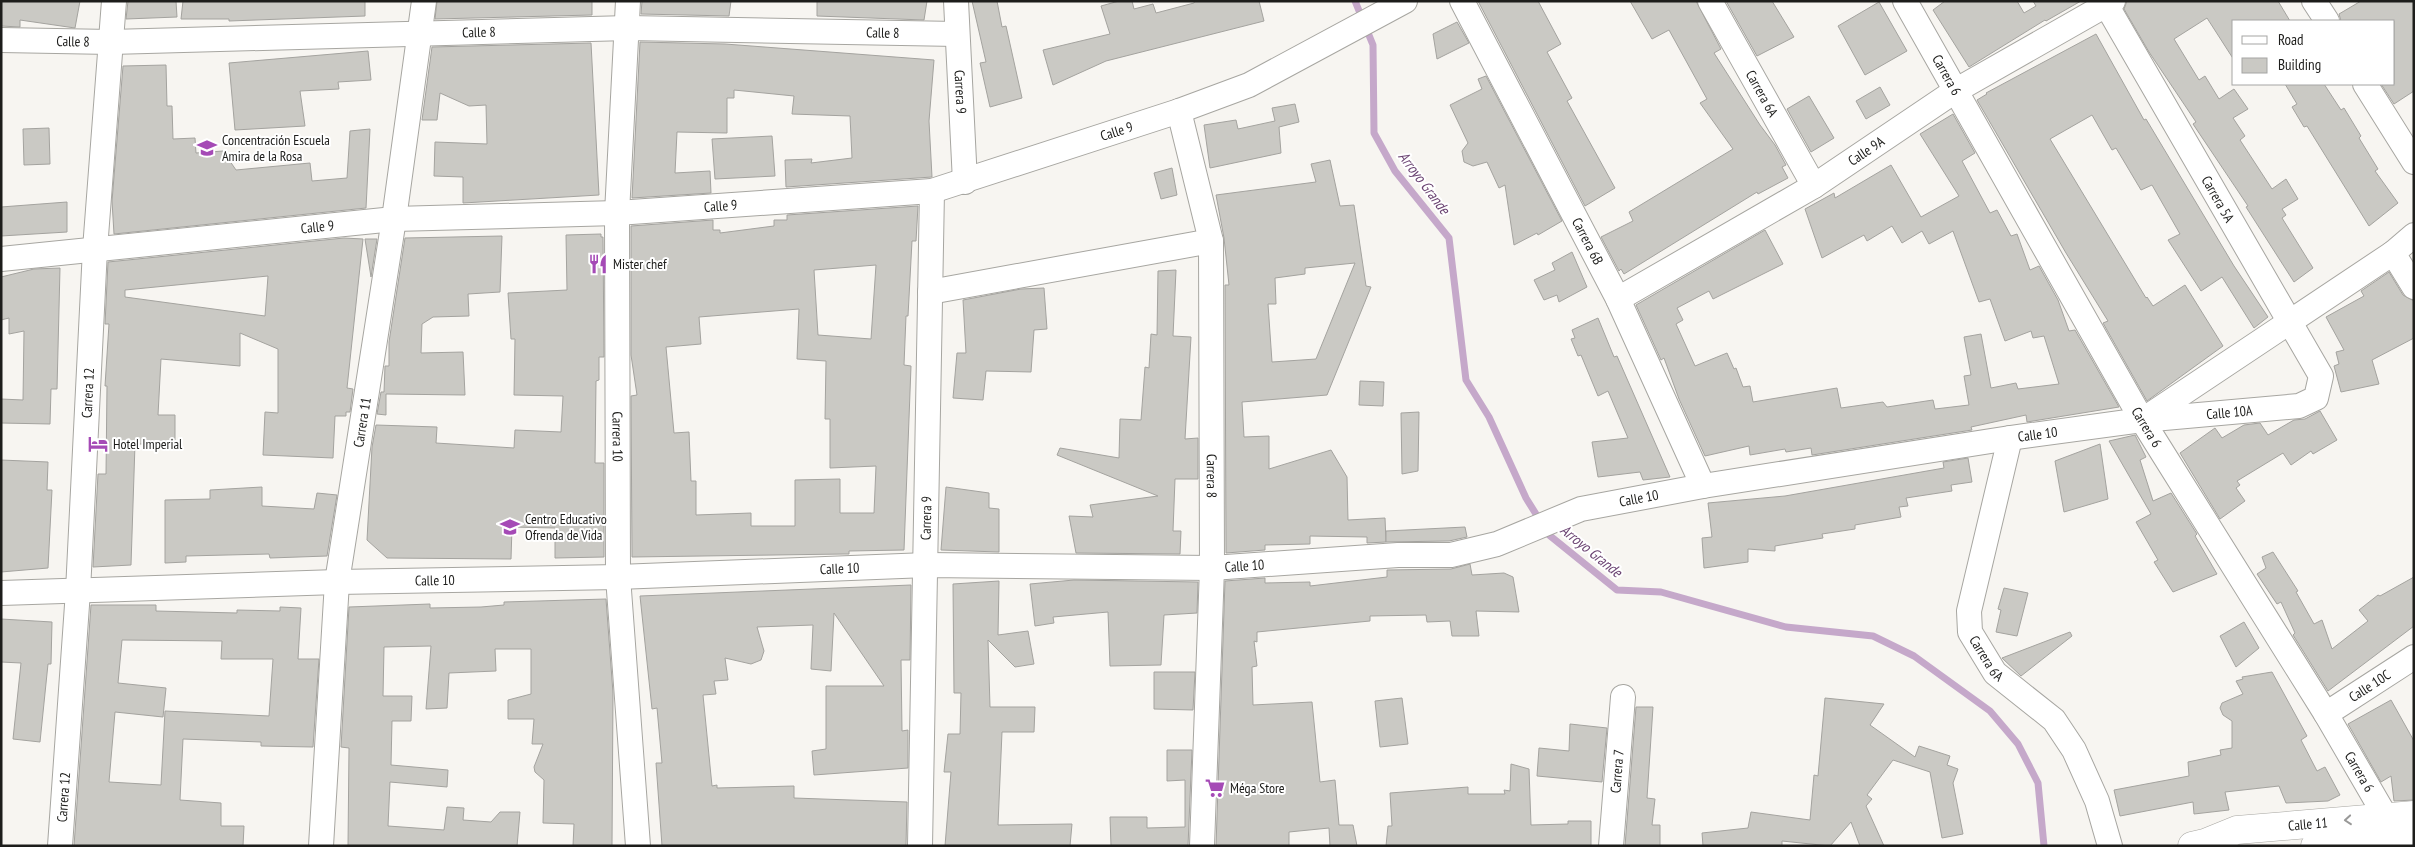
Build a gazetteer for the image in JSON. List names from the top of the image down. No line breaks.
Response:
{"streets":{"street":["Calle 8","Carrera 6","Carrera 9","Carrera 6A","Calle 9","Calle 9A","Carrera 5A","Carrera 6B","Carrera 12","Calle 10A","Carrera 11","Calle 10","Carrera 10","Carrera 8","Calle 10C","Carrera 7","Calle 11"]},"crossings":[["Calle 8","Carrera 9"],["Calle 8","Carrera 12"],["Calle 8","Carrera 11"],["Calle 8","Carrera 10"],["Carrera 6","Calle 9A"],["Carrera 6","Calle 10A"],["Carrera 6","Calle 10"],["Carrera 6","Calle 10C"],["Carrera 6","Calle 11"],["Carrera 9","Calle 9"],["Carrera 9","Calle 10"],["Carrera 6A","Calle 9A"],["Carrera 6A","Calle 10"],["Calle 9","Carrera 12"],["Calle 9","Carrera 11"],["Calle 9","Carrera 10"],["Calle 9","Carrera 8"],["Calle 9A","Carrera 5A"],["Calle 9A","Carrera 6B"],["Carrera 5A","Calle 10A"],["Carrera 5A","Calle 10"],["Carrera 6B","Calle 10"],["Carrera 12","Calle 10"],["Calle 10A","Calle 10"],["Carrera 11","Calle 10"],["Calle 10","Carrera 10"],["Calle 10","Carrera 8"]],"water":["Arroyo Grande"],"places":{"school or university":["Concentración Escuela Amira de la Rosa","Centro Educativo Ofrenda de Vida"],"restaurant":["Mister chef"],"hotel":["Hotel Imperial"],"supermarket":["Méga Store"]},"legend":["Road","Building"]}
